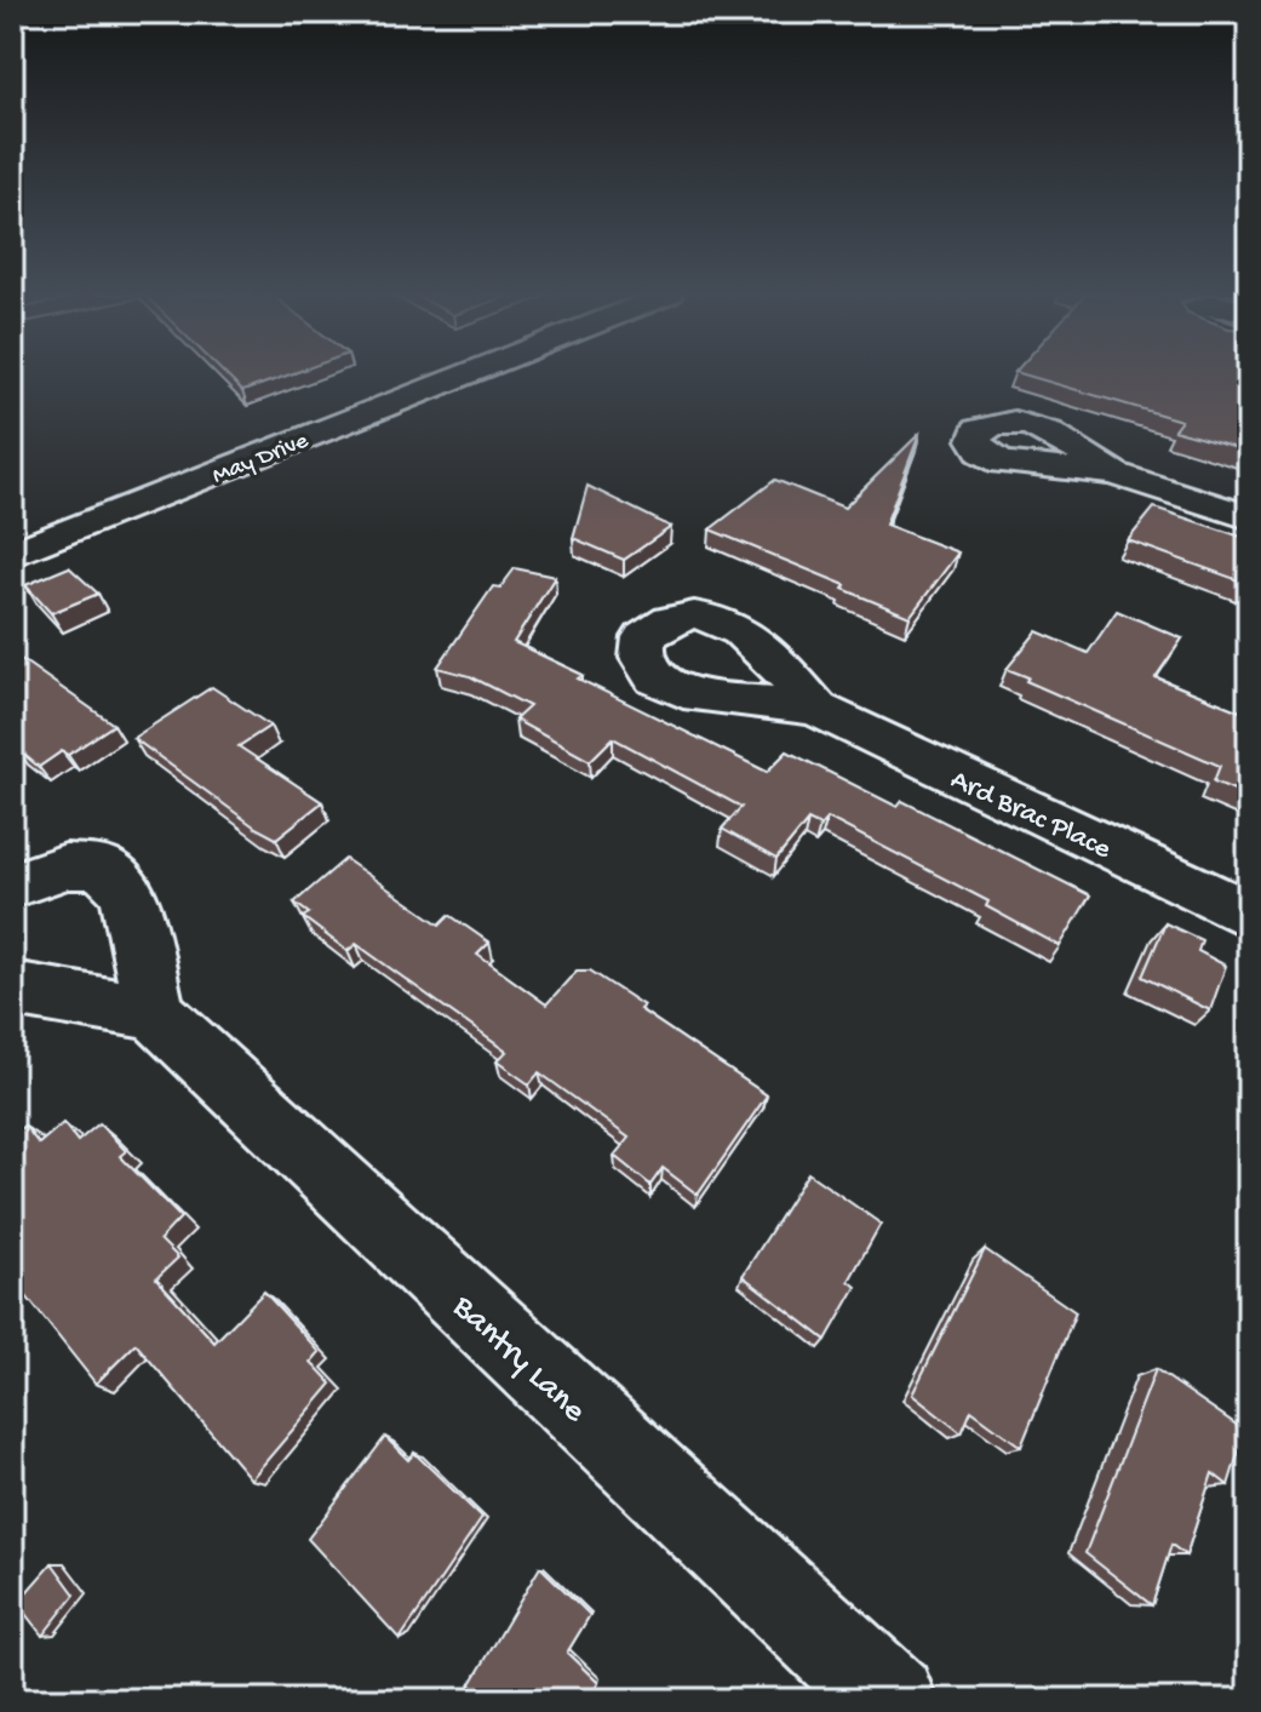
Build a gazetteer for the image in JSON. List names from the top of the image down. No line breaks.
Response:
{"streets":{"street":["May Drive","Ard Brac Place","Bantry Lane"]}}
